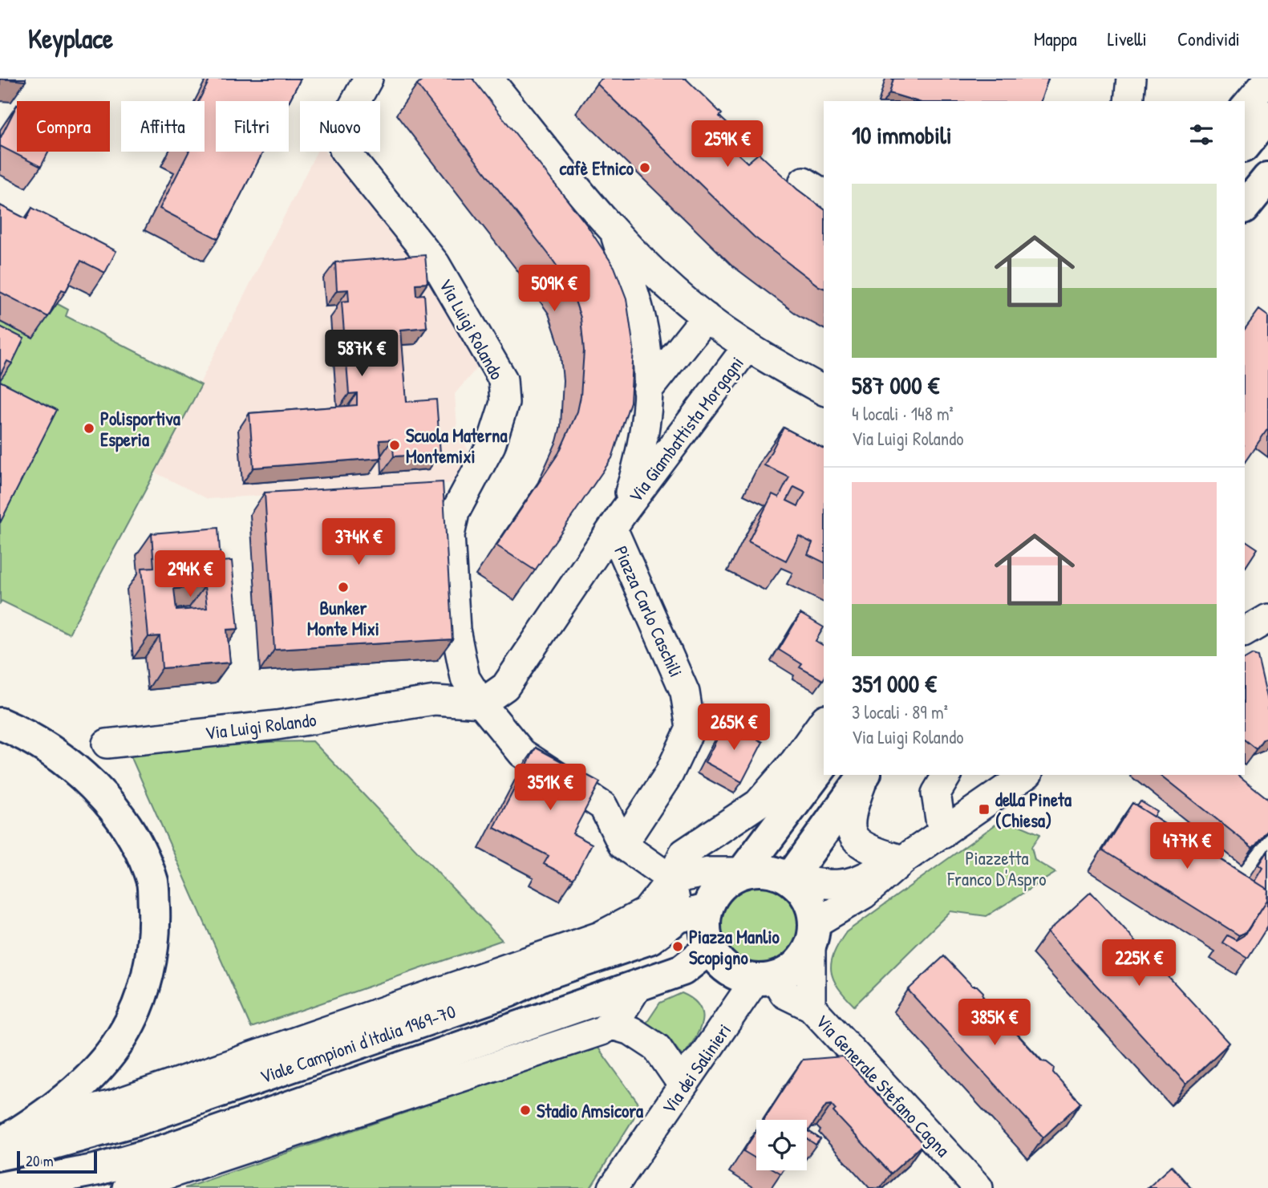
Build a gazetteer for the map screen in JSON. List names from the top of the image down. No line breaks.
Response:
{"streets":{"main road":["Viale Campioni d'Italia 1969-70"],"street":["Via Luigi Rolando","Via Giambattista Morgagni","Piazza Carlo Caschili","Via dei Salinieri","Via Generale Stefano Cagna"]},"crossings":[["Via Luigi Rolando","Via Giambattista Morgagni"],["Via Luigi Rolando","Piazza Carlo Caschili"],["Via Giambattista Morgagni","Piazza Carlo Caschili"],["Viale Campioni d'Italia 1969-70","Via dei Salinieri"],["Viale Campioni d'Italia 1969-70","Via Generale Stefano Cagna"],["Via dei Salinieri","Via Generale Stefano Cagna"]],"parks":["Piazzetta Franco D'Aspro"],"places":{"other":["cafè Etnico","Polisportiva Esperia","Scuola Materna Montemixi","Bunker Monte Mixi","Piazza Manlio Scopigno","Stadio Amsicora"],"transit":["della Pineta (Chiesa)"]},"scale_bar":"20 m","page":{"header":"Keyplace","nav":["Mappa","Livelli","Condividi"],"chip":["Compra","Affitta","Filtri","Nuovo"],"heading":"10 immobili","price":["259K €","509K €","587K €","374K €","294K €","265K €","351K €","477K €","225K €","385K €"],"list":[{"name":"587 000 €","note":"4 locali · 148 m² · Via Luigi Rolando"},{"name":"351 000 €","note":"3 locali · 89 m² · Via Luigi Rolando"}],"scale":"20 m"}}
